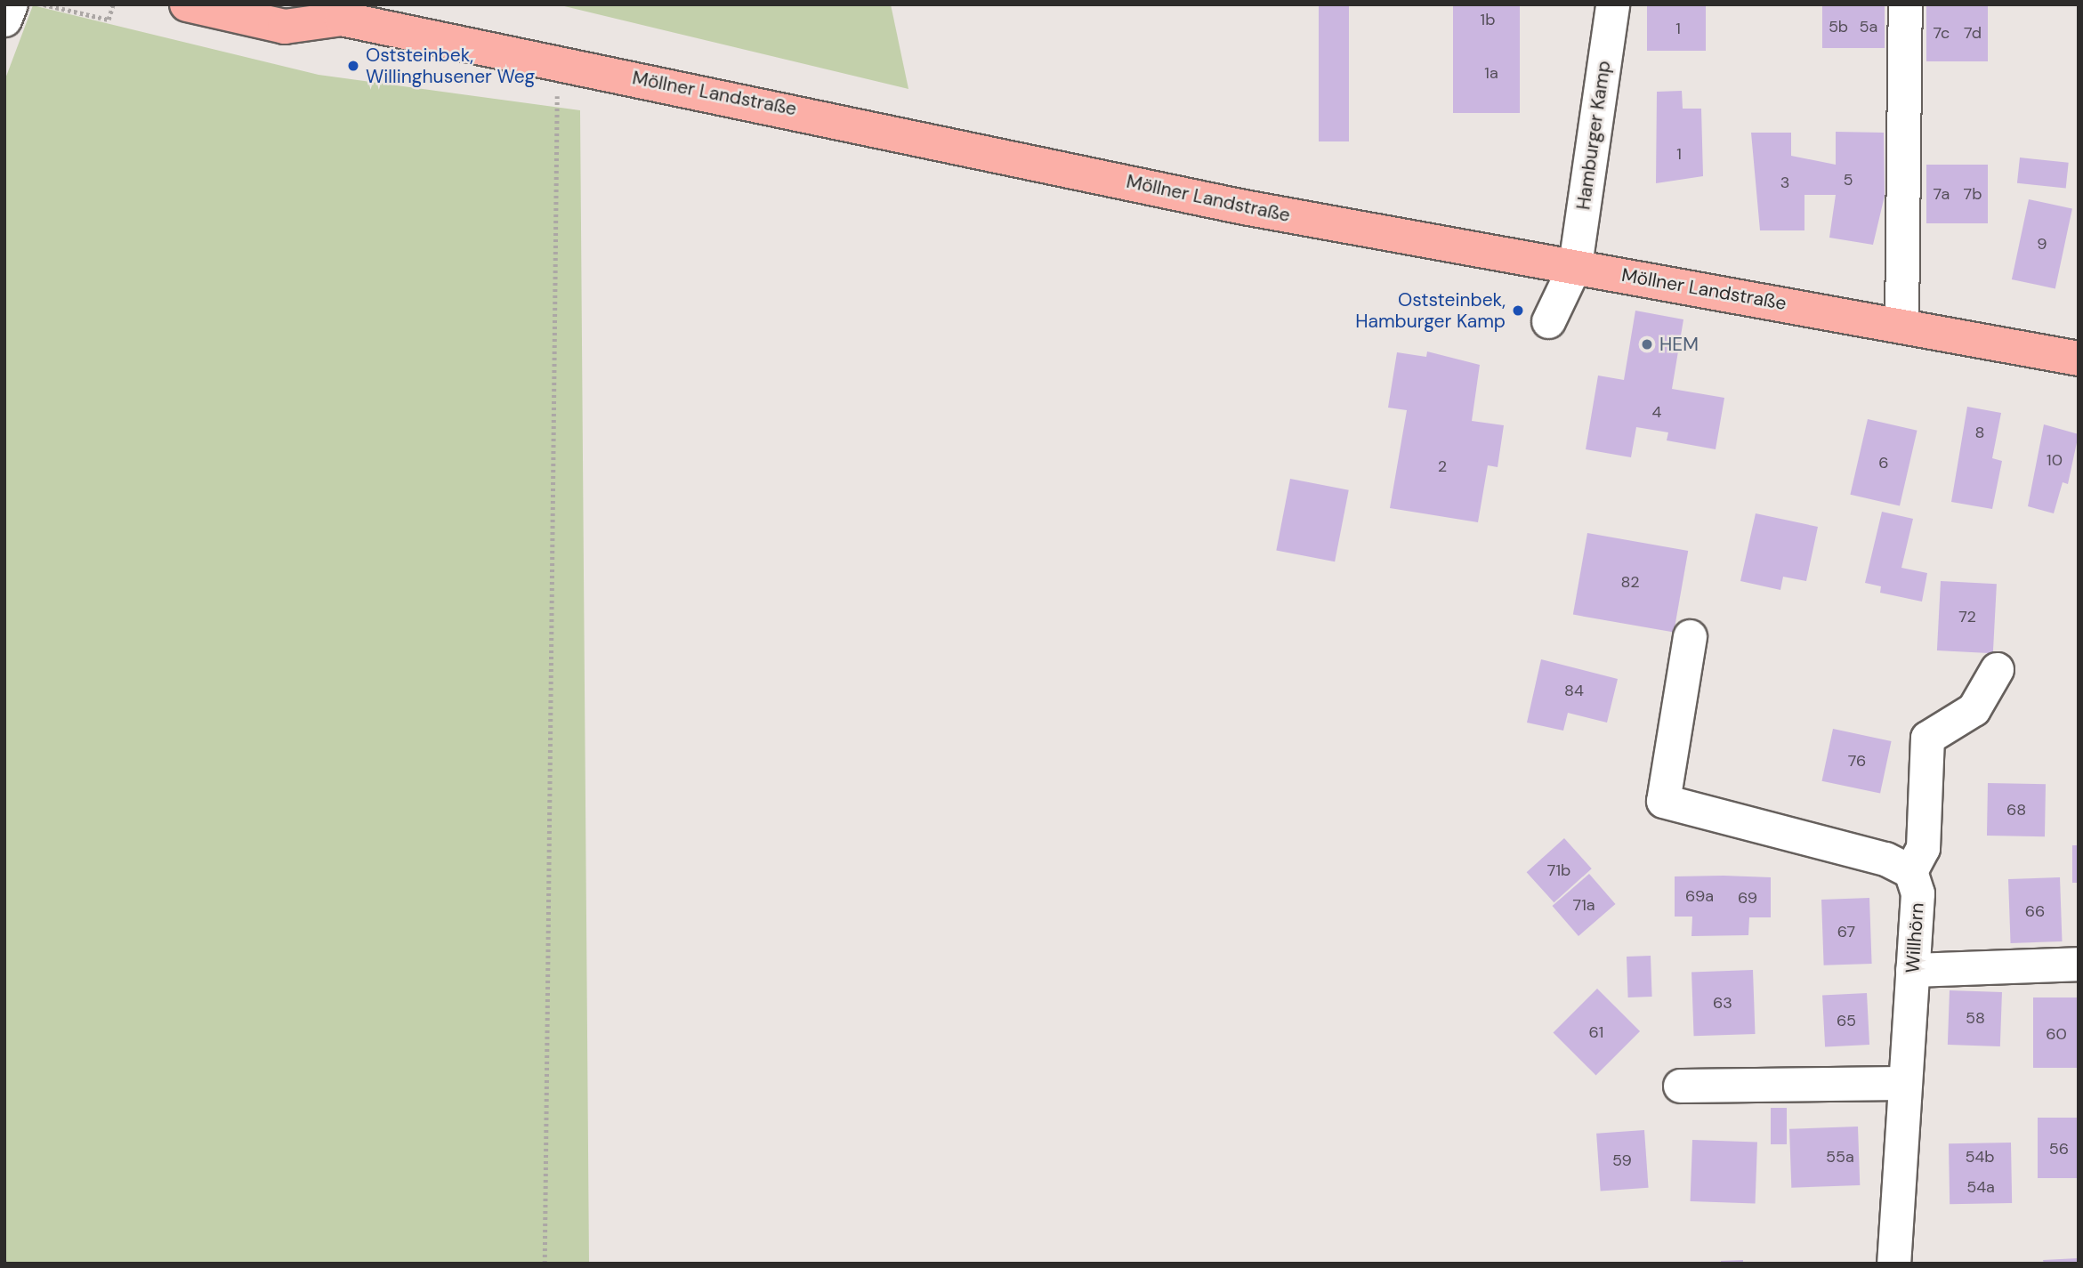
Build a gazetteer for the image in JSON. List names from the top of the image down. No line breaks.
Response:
{"streets":{"main road":["Möllner Landstraße"],"street":["Hamburger Kamp","Willhörn"]},"crossings":[["Möllner Landstraße","Hamburger Kamp"]],"places":["Oststeinbek, Willinghusener Weg","Oststeinbek, Hamburger Kamp","HEM"],"house_numbers":["1b","5b","5a","1","7c","7d","1a","1","5","3","7a","7b","9","4","8","10","6","2","82","72","84","76","68","71b","69a","69","71a","66","67","63","58","65","61","60","56","55a","54b","59","54a"]}
